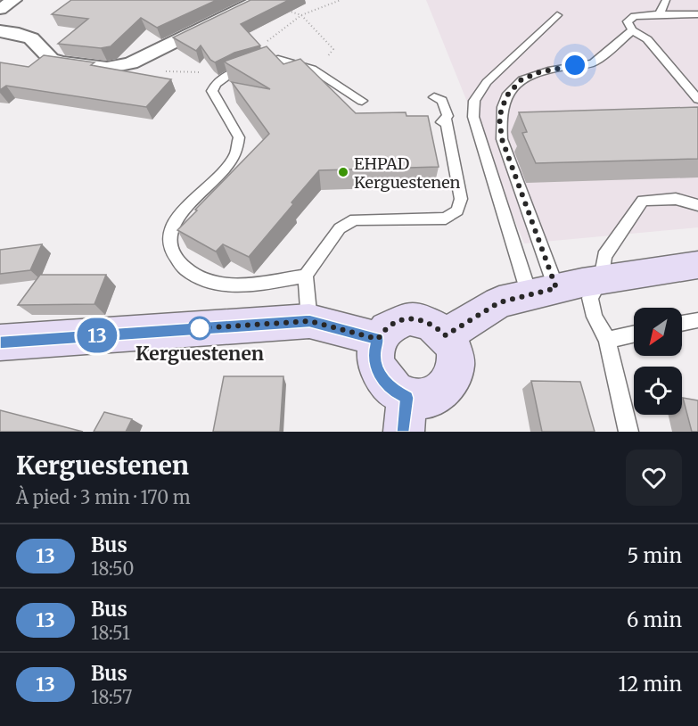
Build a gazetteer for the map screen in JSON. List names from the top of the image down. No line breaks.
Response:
{"places":["EHPAD Kerguestenen","Kerguestenen"],"lines":["bus line 13"],"north":"bottom left","page":{"on_map":"13","heading":["Kerguestenen","À pied · 3 min · 170 m"],"list":[{"mark":"13","name":"Bus","note":"18:50","value":"5 min"},{"mark":"13","name":"Bus","note":"18:51","value":"6 min"},{"mark":"13","name":"Bus","note":"18:57","value":"12 min"}]}}
